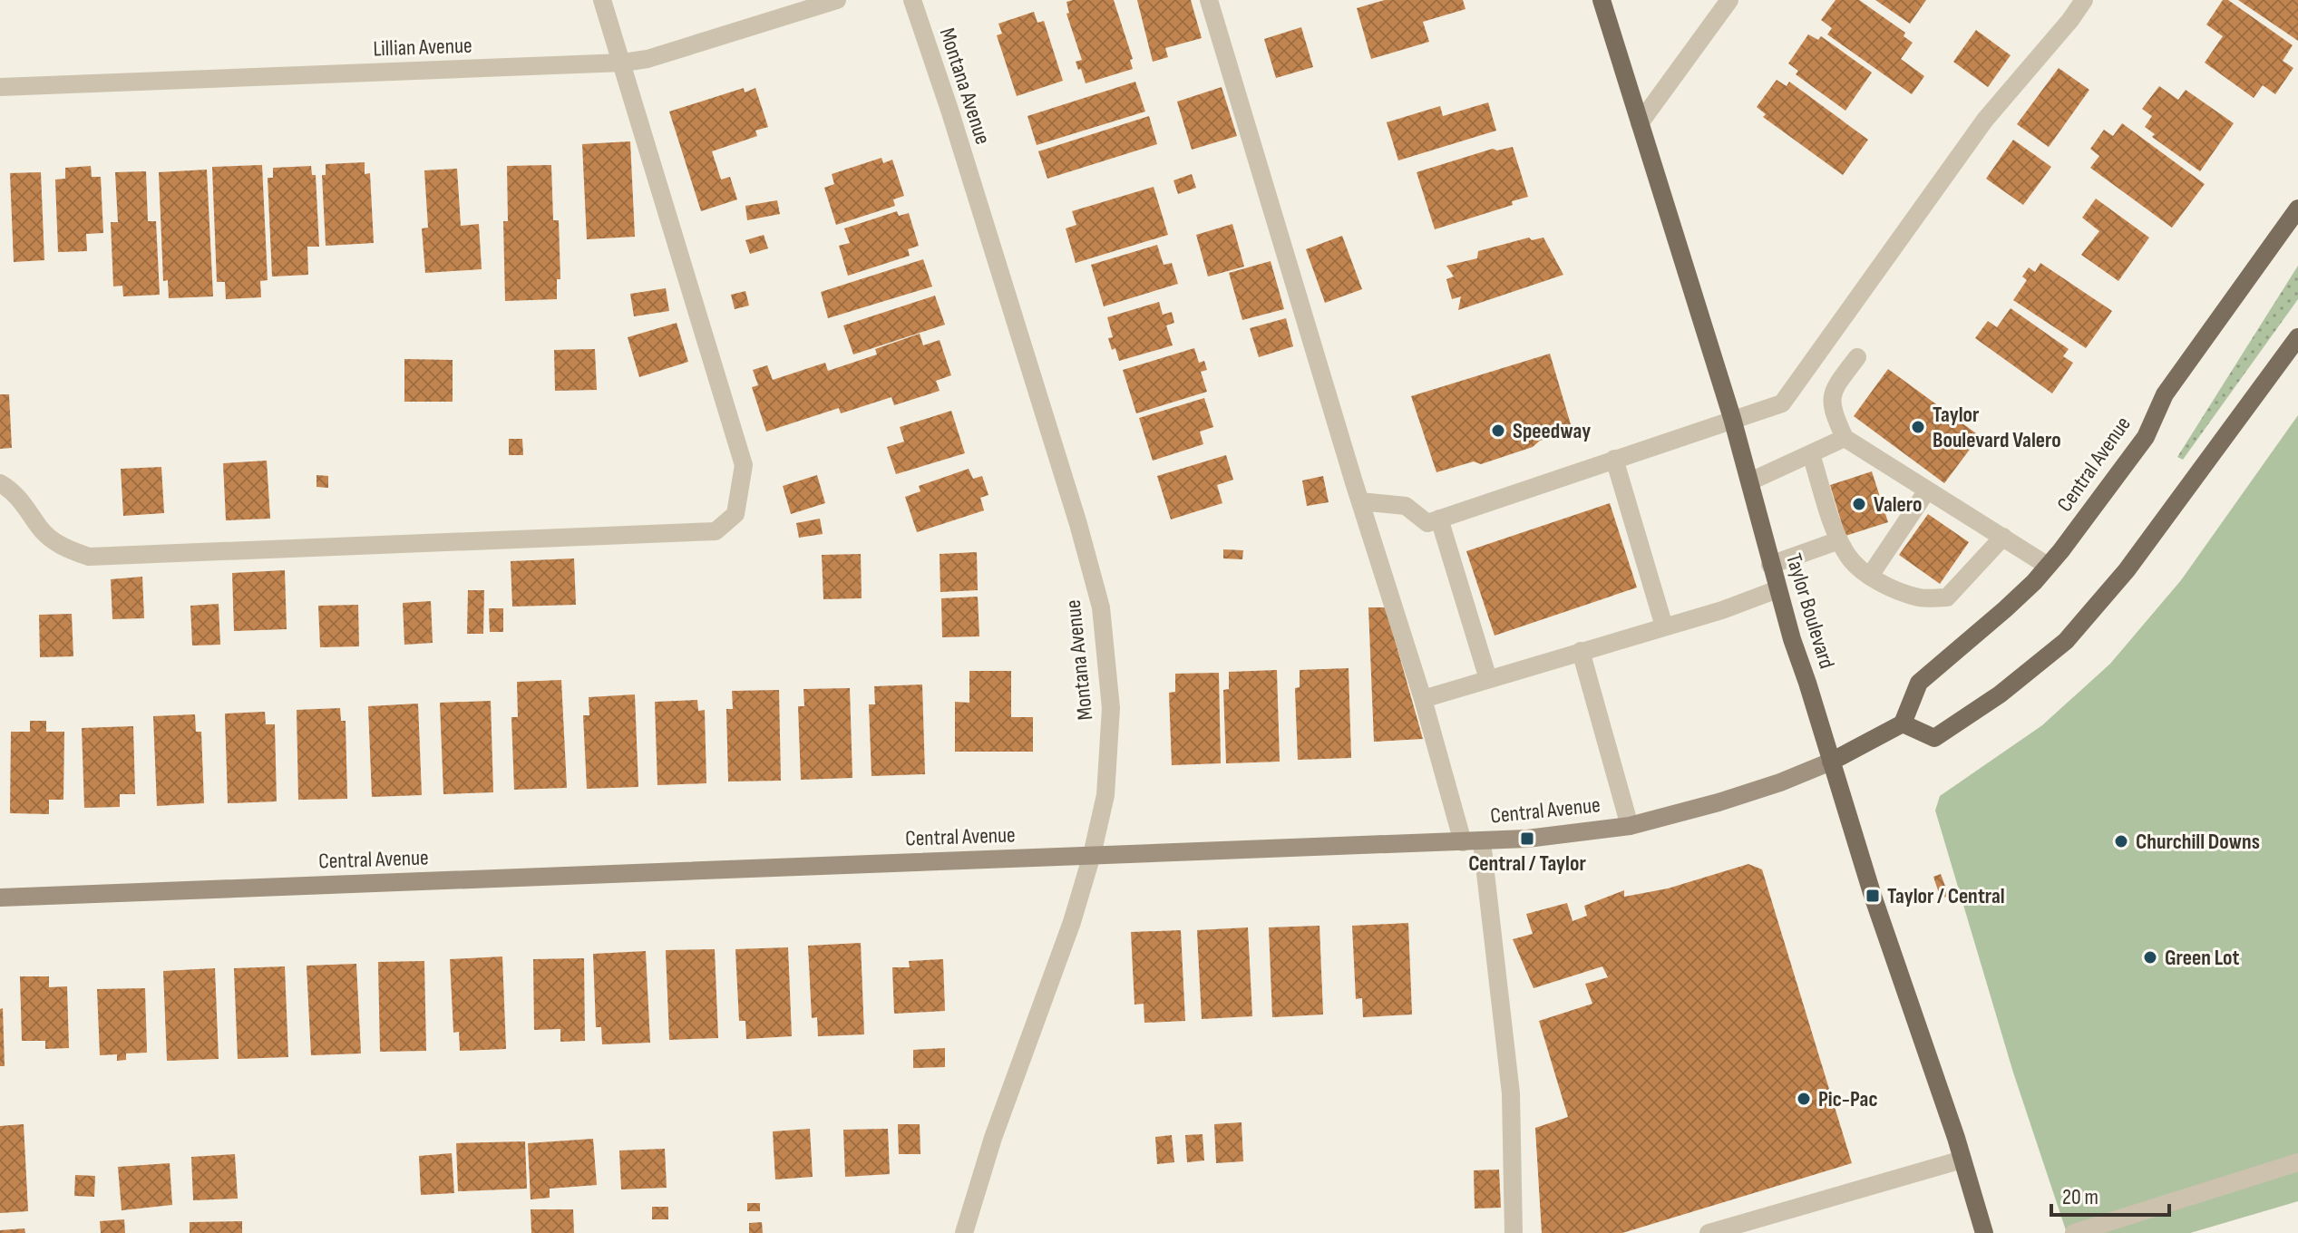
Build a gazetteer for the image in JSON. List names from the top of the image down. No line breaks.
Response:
{"streets":{"main road":["Central Avenue","Taylor Boulevard"],"street":["Lillian Avenue","Montana Avenue"]},"crossings":[["Montana Avenue","Central Avenue"],["Central Avenue","Taylor Boulevard"]],"places":{"other":["Taylor Boulevard Valero","Speedway","Valero","Churchill Downs","Green Lot","Pic-Pac"],"transit":["Central / Taylor","Taylor / Central"]},"scale_bar":"20 m"}
